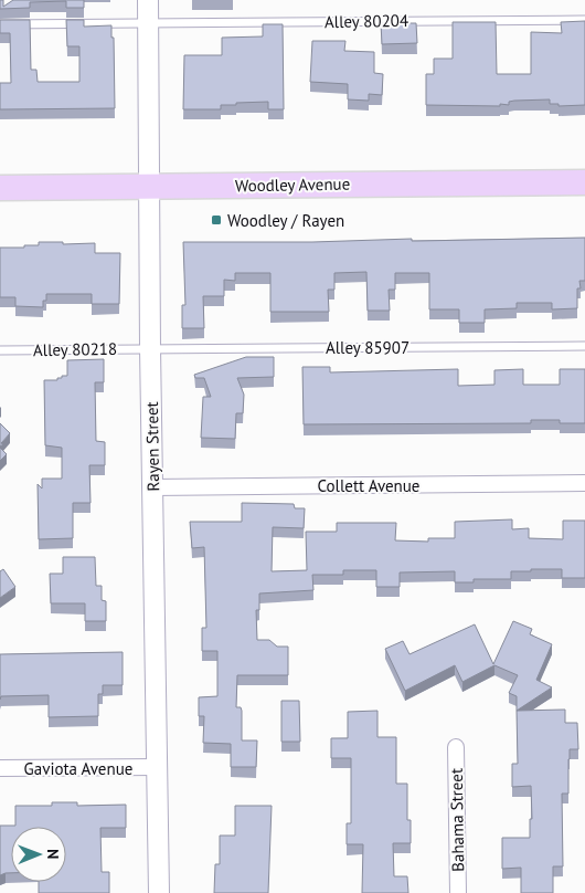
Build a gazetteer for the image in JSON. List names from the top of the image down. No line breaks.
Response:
{"streets":{"main road":["Woodley Avenue"],"street":["Rayen Street","Collett Avenue","Gaviota Avenue","Bahama Street"],"lane":["Alley 80204","Alley 85907","Alley 80218"]},"crossings":[["Alley 80204","Rayen Street"],["Woodley Avenue","Rayen Street"],["Alley 85907","Alley 80218"],["Alley 85907","Rayen Street"],["Alley 80218","Rayen Street"],["Rayen Street","Collett Avenue"],["Rayen Street","Gaviota Avenue"]],"places":{"transit":["Woodley / Rayen"]},"north":"right"}
